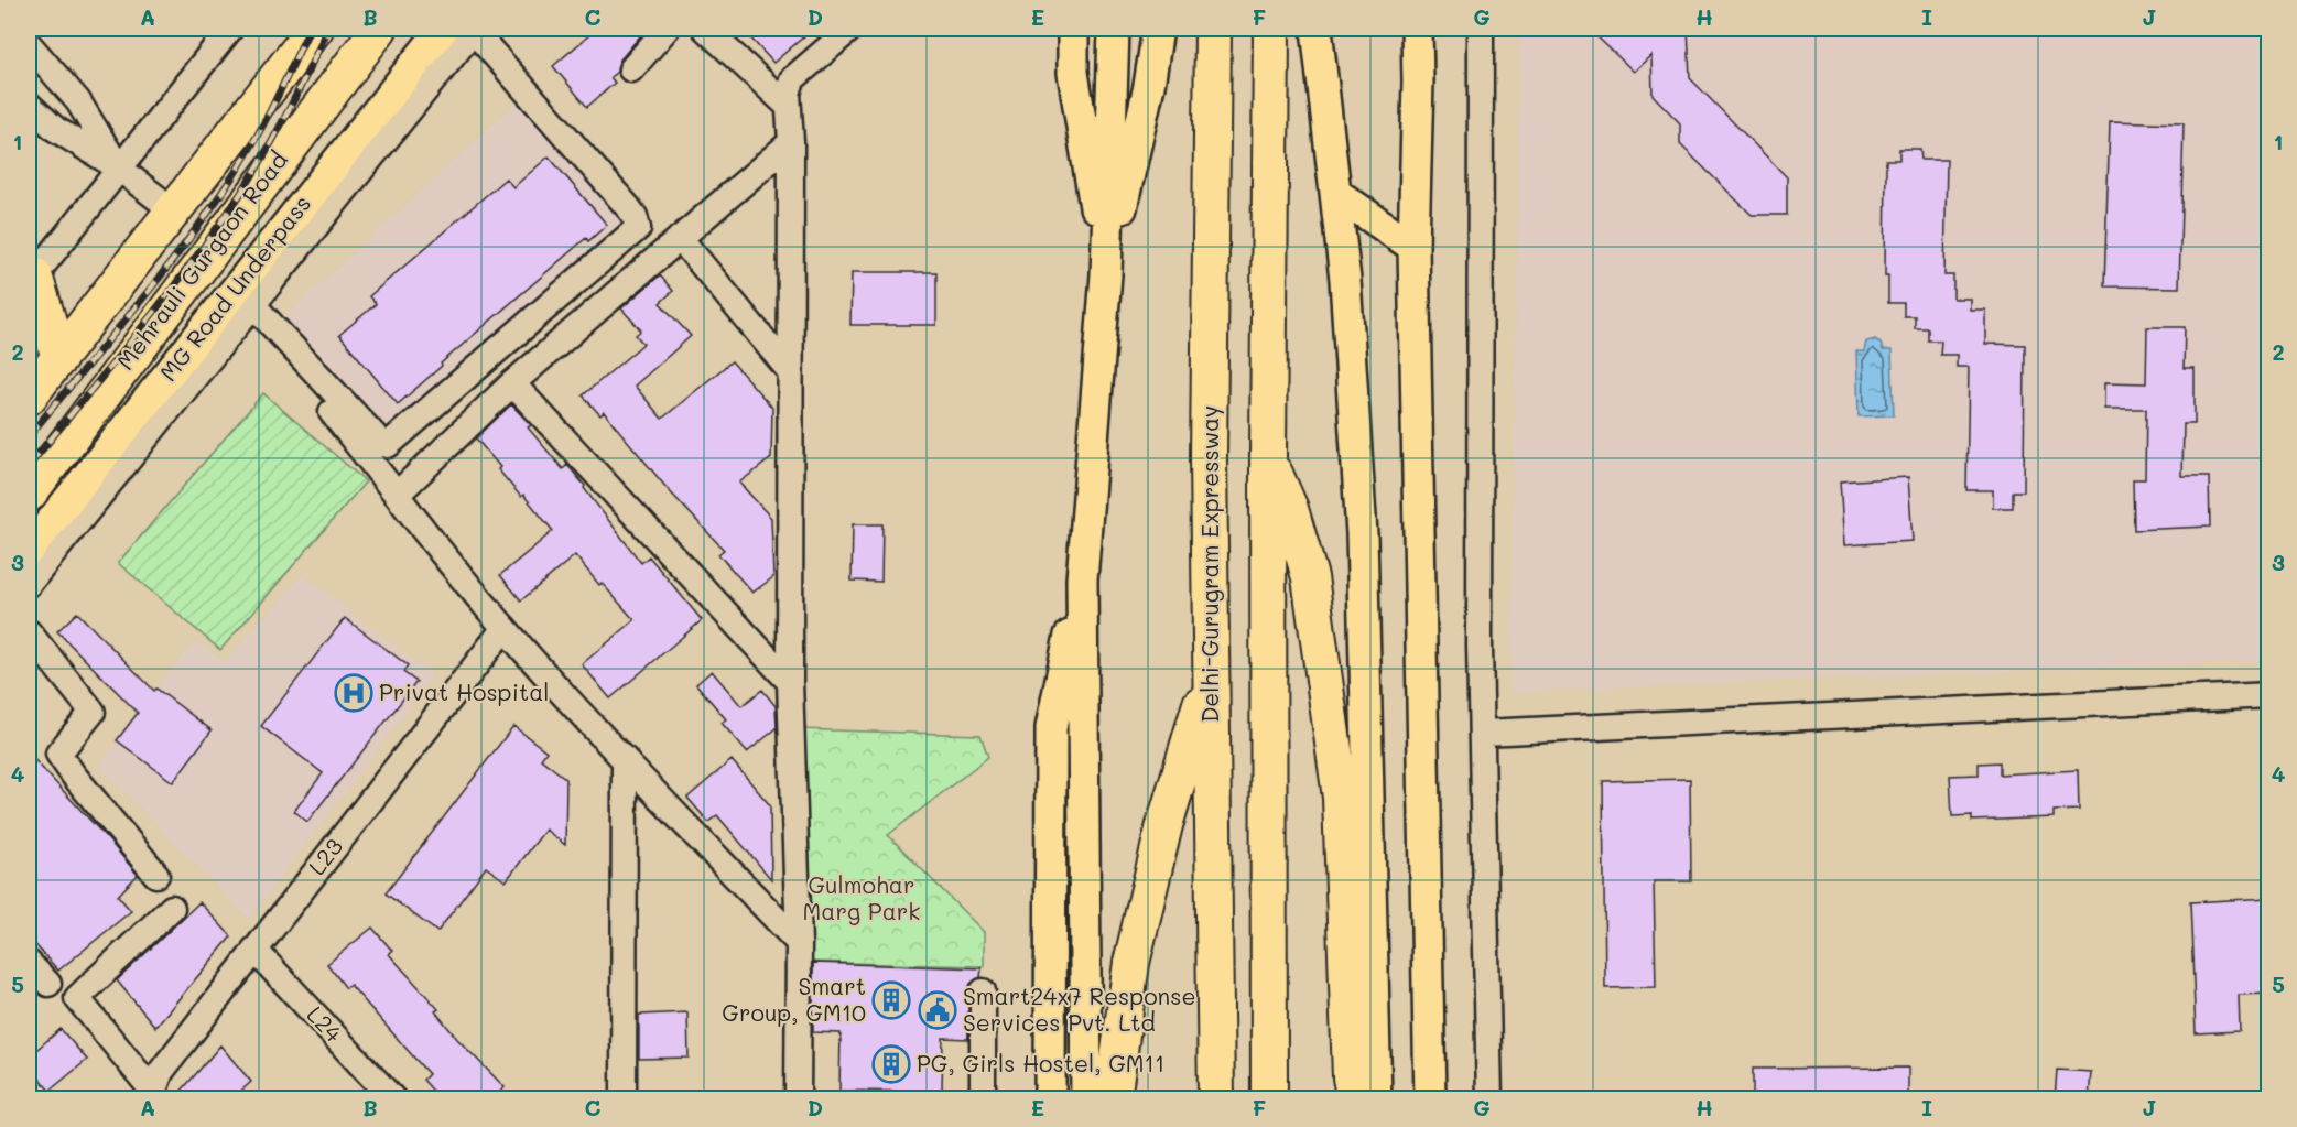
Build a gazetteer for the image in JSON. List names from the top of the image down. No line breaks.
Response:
{"streets":{"highway":["Mehrauli Gurgaon Road","Delhi-Gurugram Expressway"],"main road":["MG Road Underpass"],"street":["L23","L24"]},"crossings":[["L23","L24"]],"parks":["Gulmohar Marg Park"],"places":{"hospital":["Privat Hospital"],"building":["Smart Group, GM10","PG, Girls Hostel, GM11"],"public building":["Smart24x7 Response Services Pvt. Ltd"]},"grid":{"columns":["A","B","C","D","E","F","G","H","I","J"],"rows":["1","2","3","4","5"]}}
